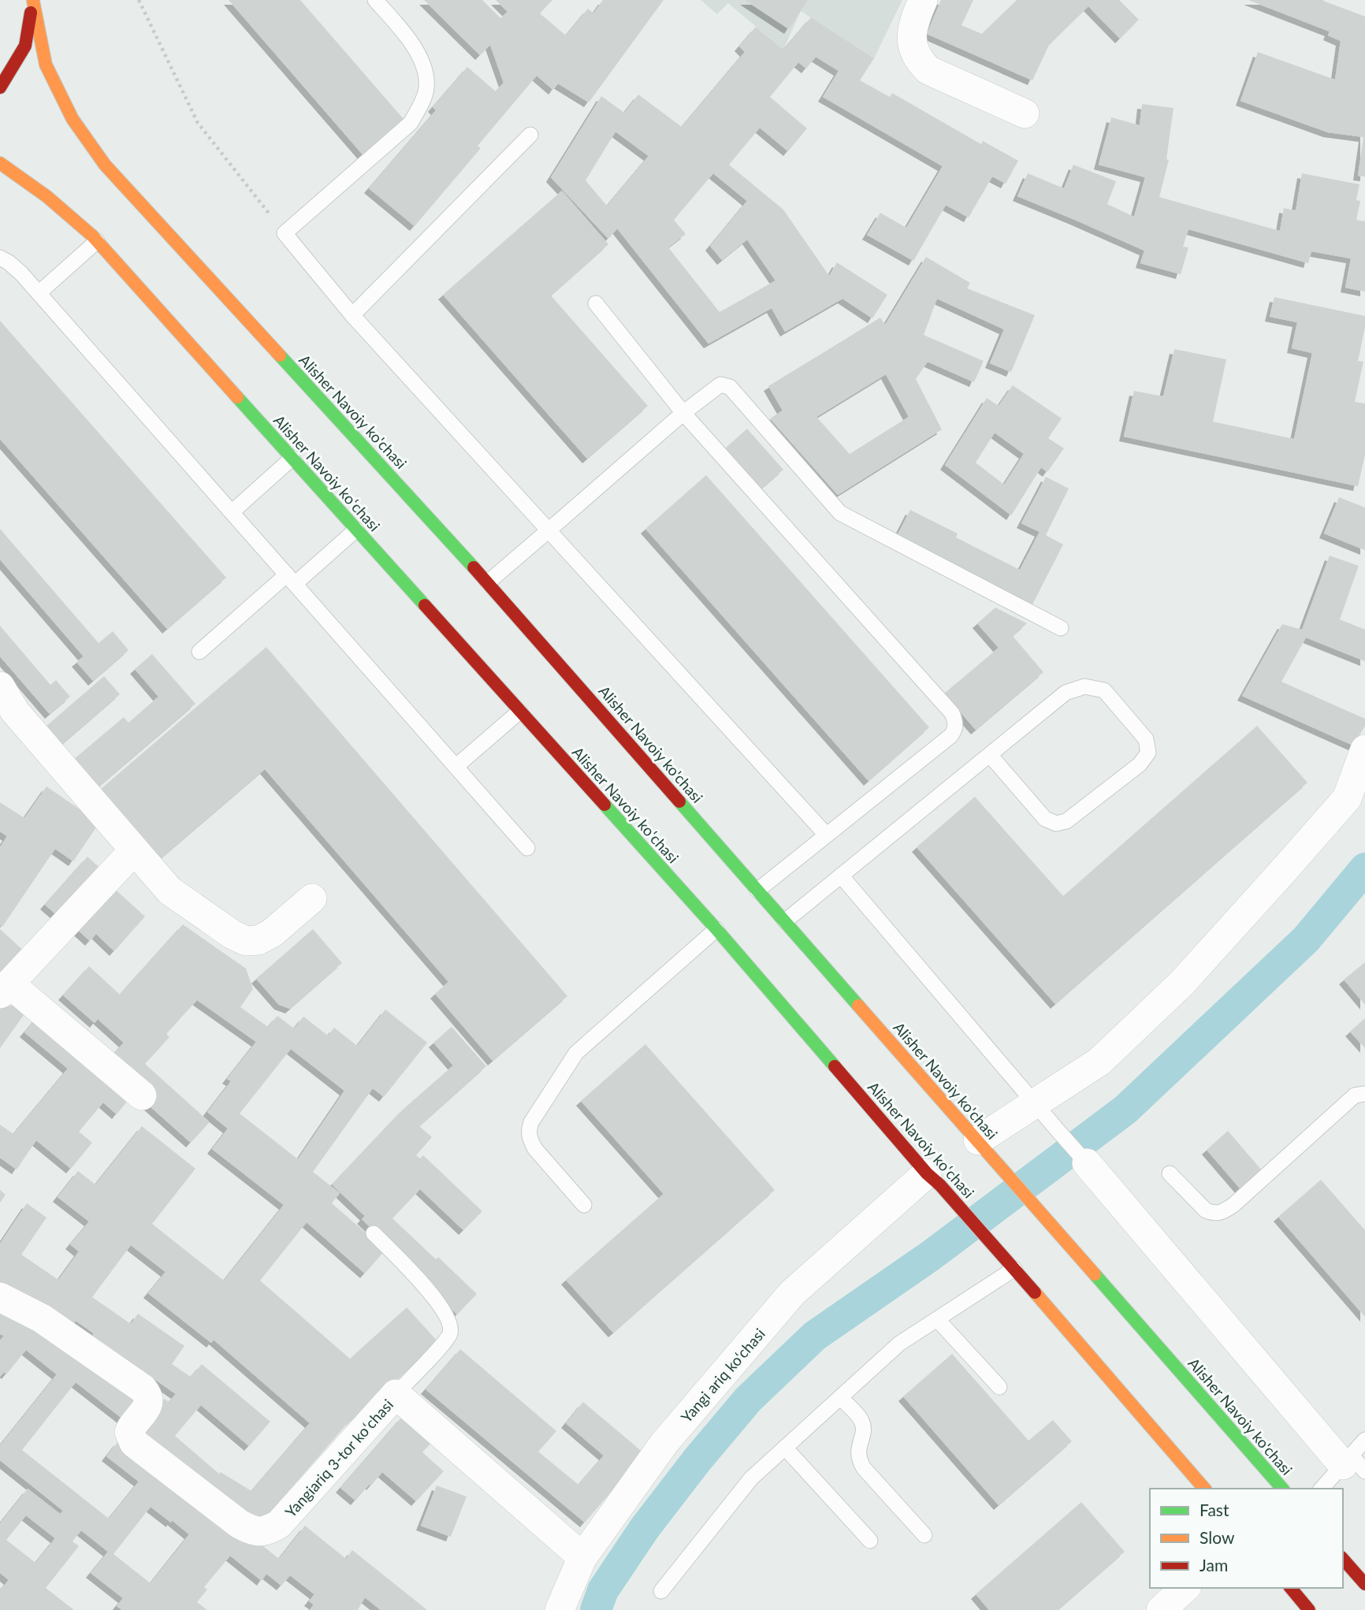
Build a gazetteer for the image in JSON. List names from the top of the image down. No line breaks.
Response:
{"streets":{"main road":["Alisher Navoiy ko'chasi","Alisher Navoiy koʻchasi"],"street":["Yangi ariq ko‘chasi","Yangiariq 3-tor koʻchasi"]},"crossings":[["Alisher Navoiy koʻchasi","Yangi ariq ko‘chasi"],["Yangi ariq ko‘chasi","Yangiariq 3-tor koʻchasi"]],"legend":["Fast","Slow","Jam"]}
